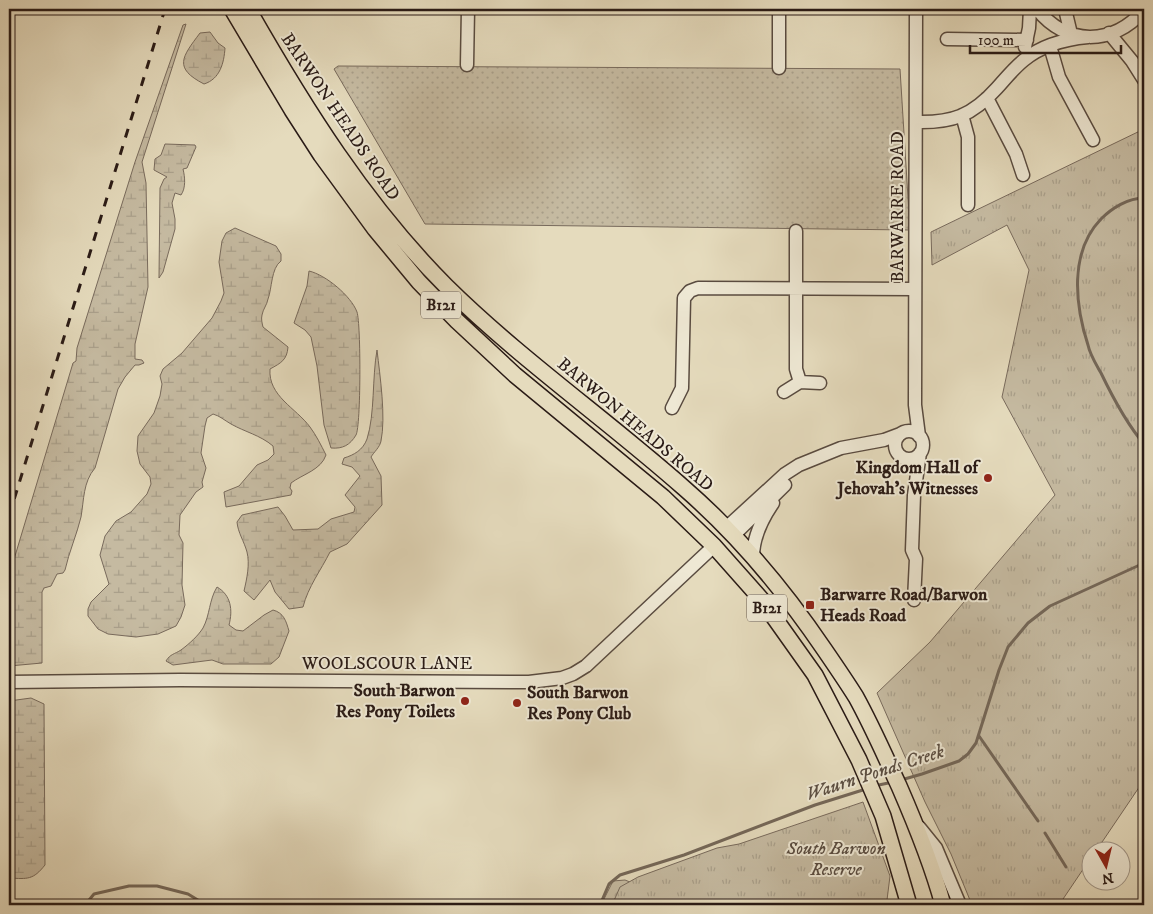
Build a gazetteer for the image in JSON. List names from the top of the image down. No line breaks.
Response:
{"streets":{"main road":["BARWON HEADS ROAD","B121"],"street":["BARWARRE ROAD","WOOLSCOUR LANE"]},"crossings":[["BARWON HEADS ROAD","WOOLSCOUR LANE"]],"water":["Waurn Ponds Creek"],"parks":["South Barwon Reserve"],"places":{"other":["Kingdom Hall of Jehovah's Witnesses","South Barwon Res Pony Toilets","South Barwon Res Pony Club"],"transit":["Barwarre Road/Barwon Heads Road"]},"scale_bar":"100 m","north":"bottom"}
